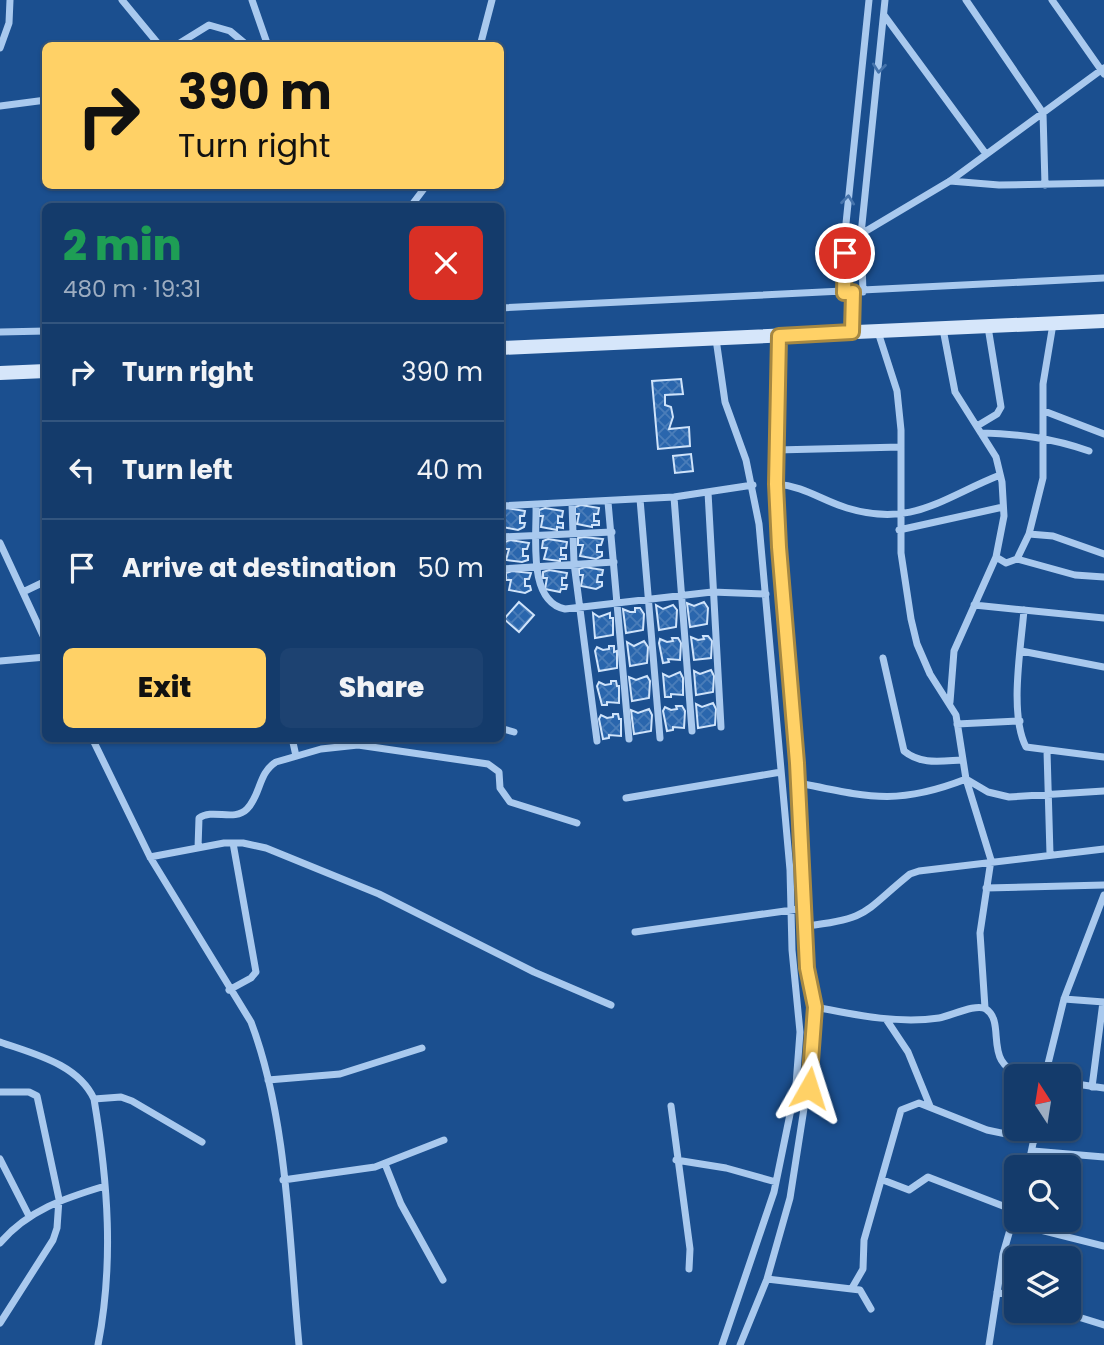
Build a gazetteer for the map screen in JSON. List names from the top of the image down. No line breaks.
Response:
{"north":"top","page":{"turn":["390 m","Turn right"],"heading":["2 min","480 m · 19:31"],"list":[{"name":"Turn right","value":"390 m"},{"name":"Turn left","value":"40 m"},{"name":"Arrive at destination","value":"50 m"}],"buttons":["Exit","Share"]}}
